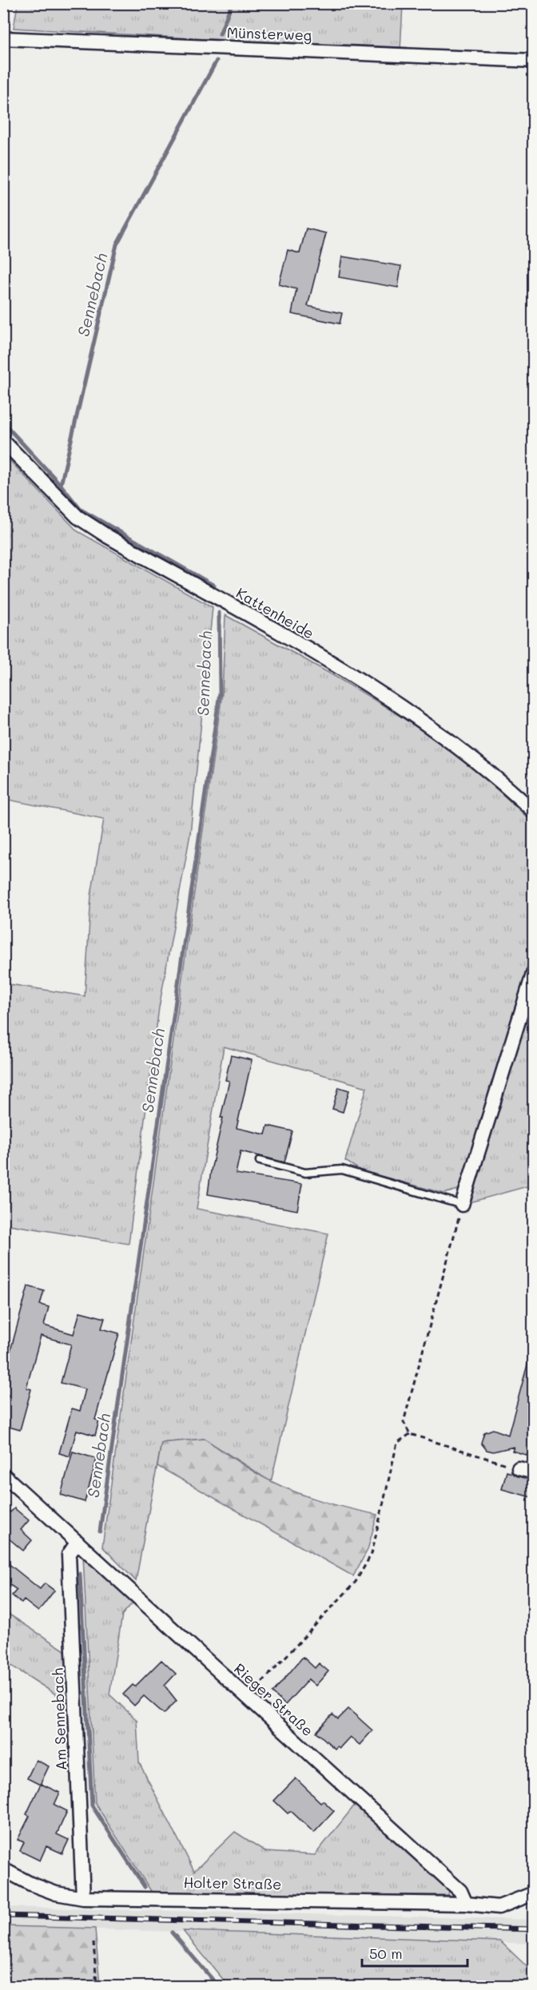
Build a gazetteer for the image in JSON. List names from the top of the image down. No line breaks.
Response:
{"streets":{"street":["Münsterweg","Kattenheide","Rieger Straße","Am Sennebach","Holter Straße"]},"crossings":[["Rieger Straße","Am Sennebach"],["Rieger Straße","Holter Straße"],["Am Sennebach","Holter Straße"]],"water":["Sennebach"],"scale_bar":"50 m"}
